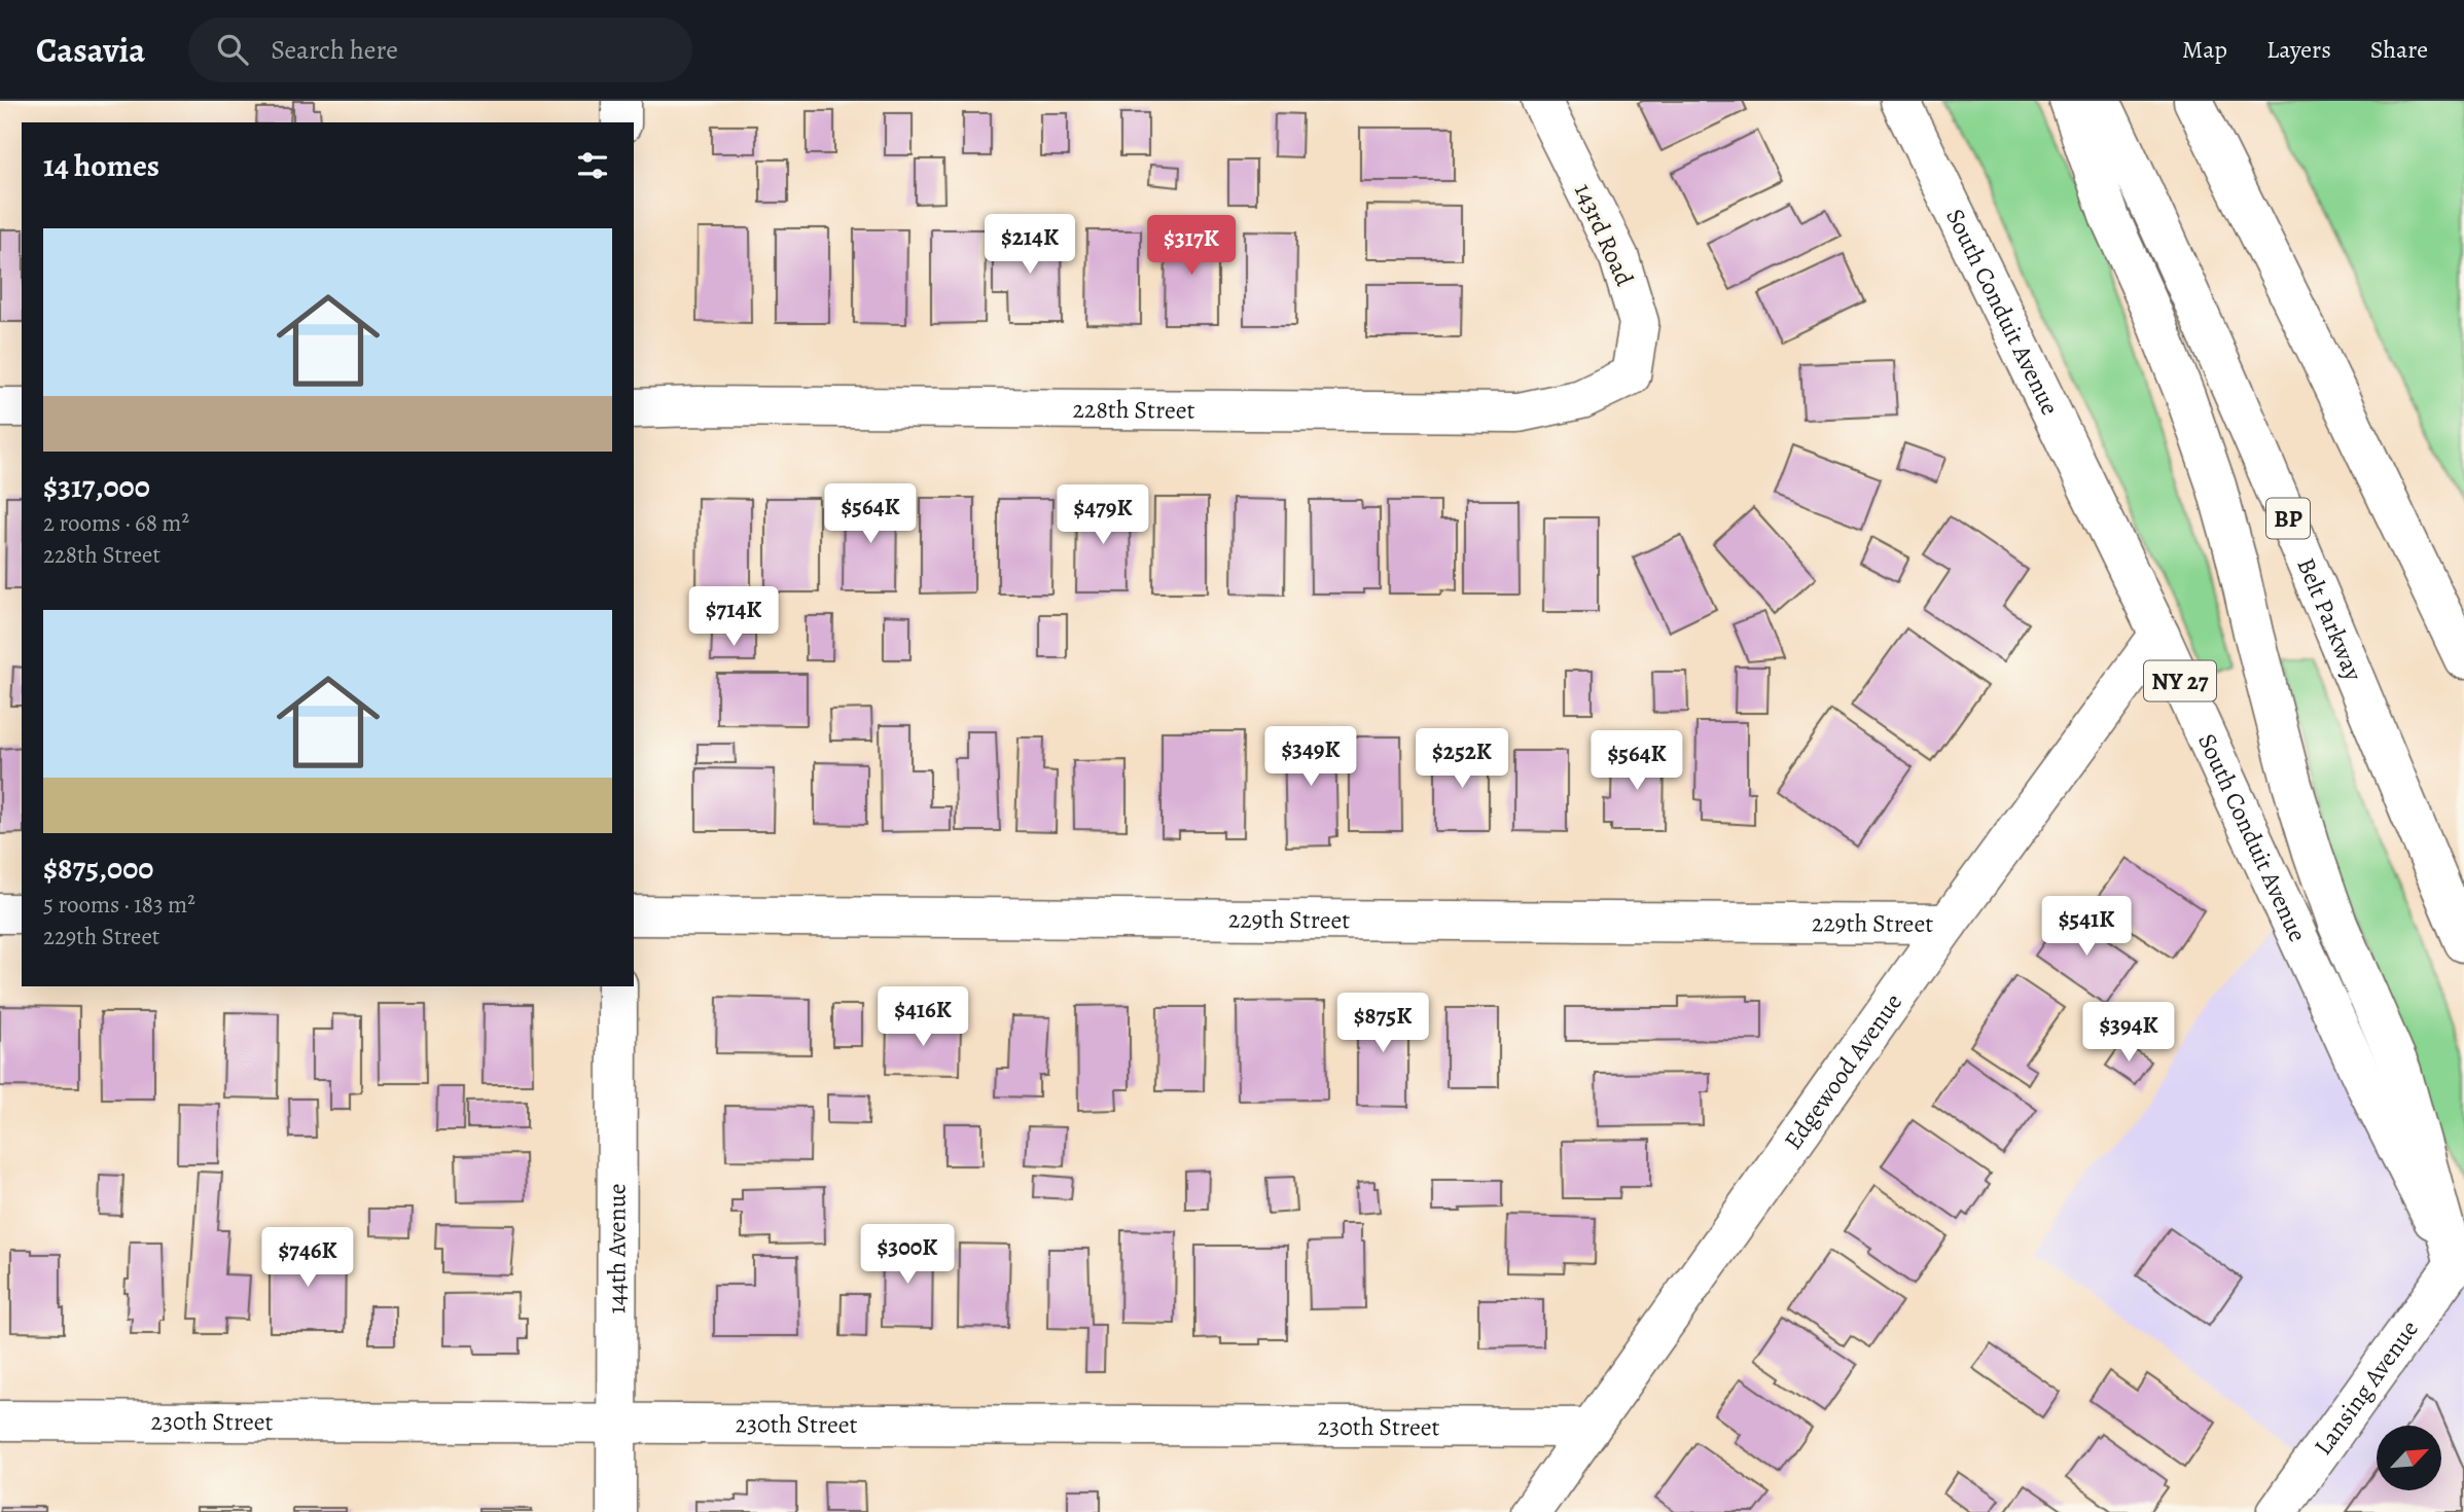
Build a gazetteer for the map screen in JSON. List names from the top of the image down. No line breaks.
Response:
{"streets":{"main road":["143rd Road","South Conduit Avenue","228th Street","BP","Belt Parkway","NY 27","229th Street","Edgewood Avenue","144th Avenue","Lansing Avenue","230th Street"]},"crossings":[["143rd Road","228th Street"],["South Conduit Avenue","Edgewood Avenue"],["South Conduit Avenue","Lansing Avenue"],["229th Street","Edgewood Avenue"],["Edgewood Avenue","230th Street"],["144th Avenue","230th Street"]],"north":"top right","page":{"header":"Casavia","search":"Search here","nav":["Map","Layers","Share"],"heading":"14 homes","list":[{"name":"$317,000","note":"2 rooms · 68 m² · 228th Street"},{"name":"$875,000","note":"5 rooms · 183 m² · 229th Street"}],"price":["$214K","$317K","$564K","$479K","$714K","$349K","$252K","$564K","$541K","$416K","$875K","$394K","$300K","$746K"]}}
